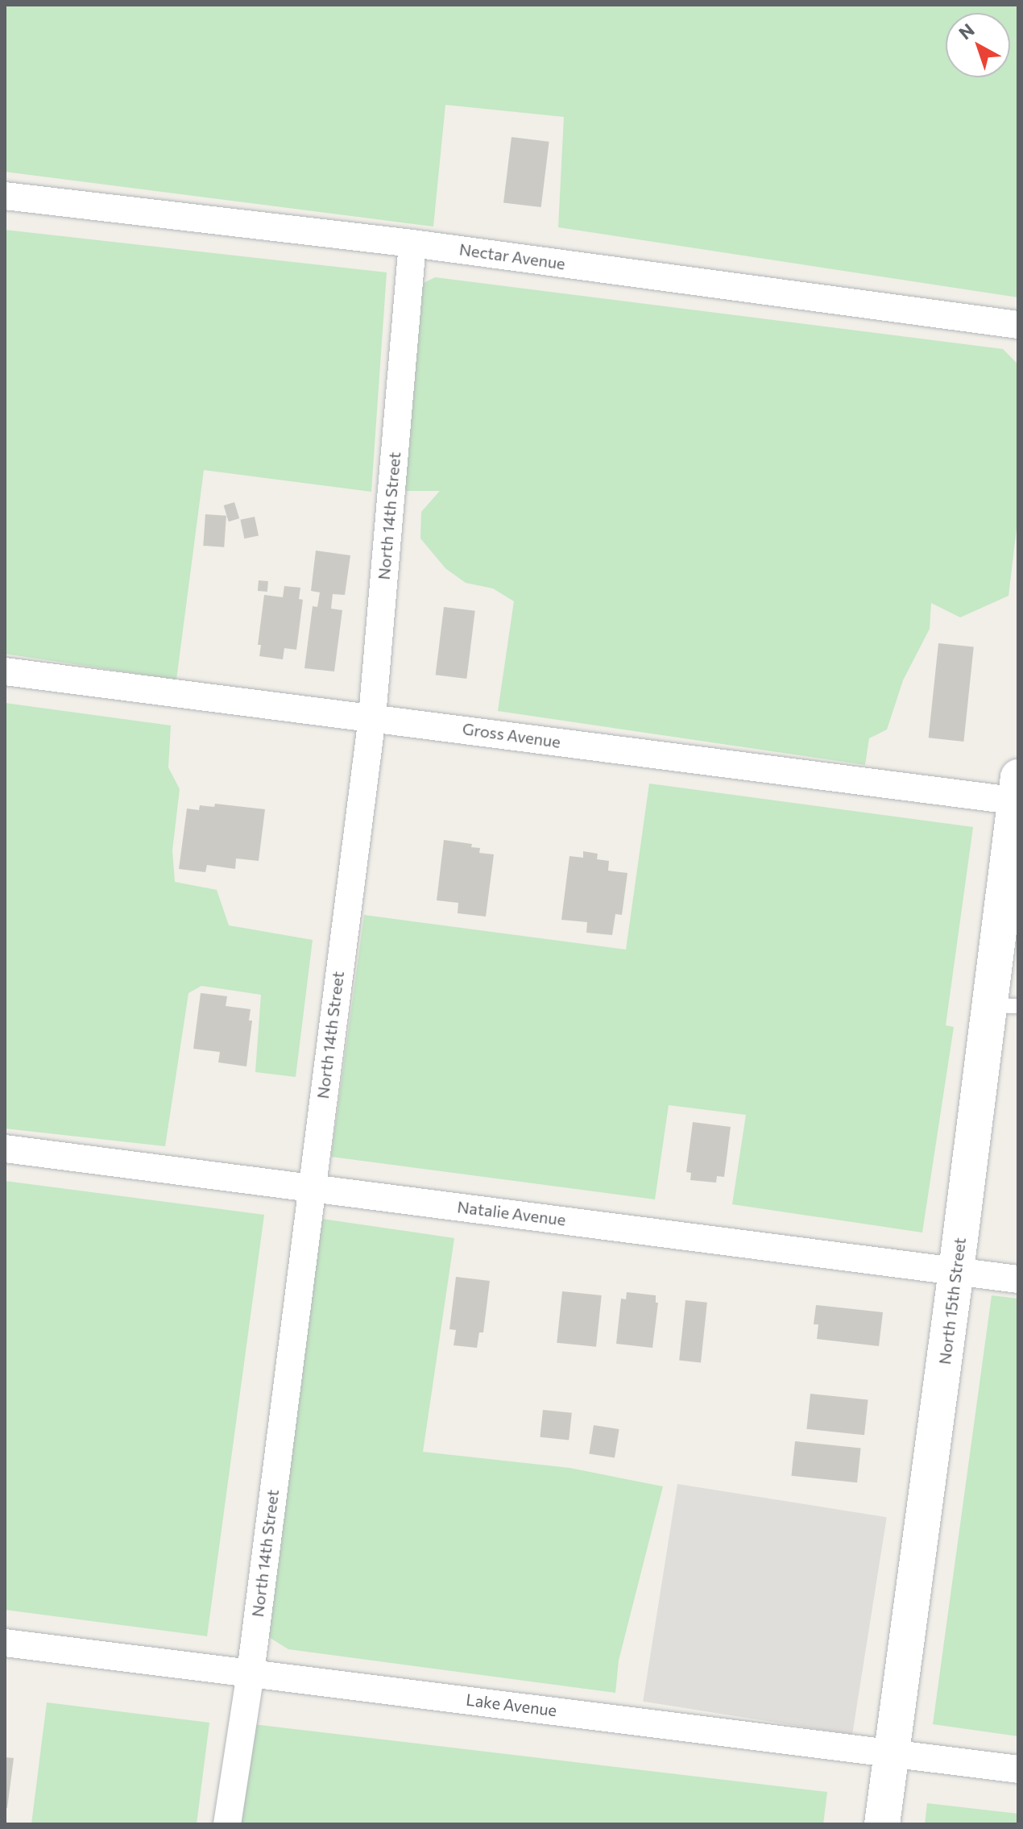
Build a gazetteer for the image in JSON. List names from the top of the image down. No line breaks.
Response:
{"streets":{"street":["Nectar Avenue","North 14th Street","Gross Avenue","Natalie Avenue","North 15th Street","Lake Avenue"]},"crossings":[["Nectar Avenue","North 14th Street"],["North 14th Street","Gross Avenue"],["North 14th Street","Natalie Avenue"],["North 14th Street","Lake Avenue"],["Gross Avenue","North 15th Street"],["Natalie Avenue","North 15th Street"],["North 15th Street","Lake Avenue"]],"north":"top left"}
